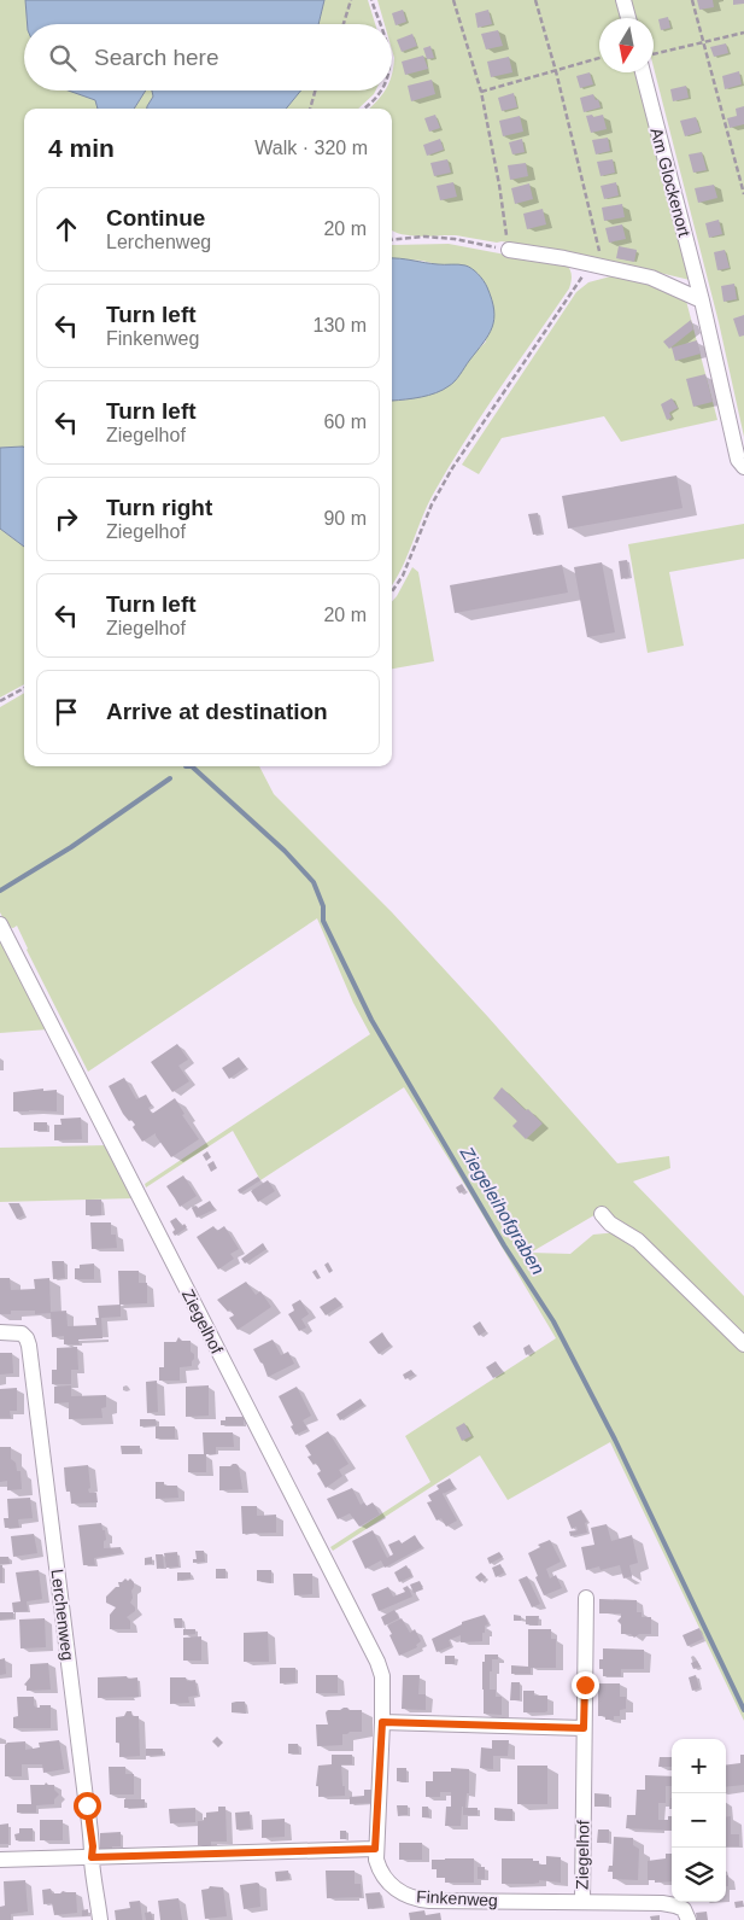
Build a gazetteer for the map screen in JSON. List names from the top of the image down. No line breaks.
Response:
{"streets":{"street":["Am Glockenort","Ziegelhof","Lerchenweg","Finkenweg"]},"crossings":[["Ziegelhof","Finkenweg"]],"water":["Ziegeleihofgraben"],"north":"bottom","page":{"search":"Search here","heading":["4 min","Walk · 320 m"],"list":[["Continue","Lerchenweg","20 m"],["Turn left","Finkenweg","130 m"],["Turn left","Ziegelhof","60 m"],["Turn right","Ziegelhof","90 m"],["Turn left","Ziegelhof","20 m"],"Arrive at destination"],"map_buttons":["+","−"]}}
